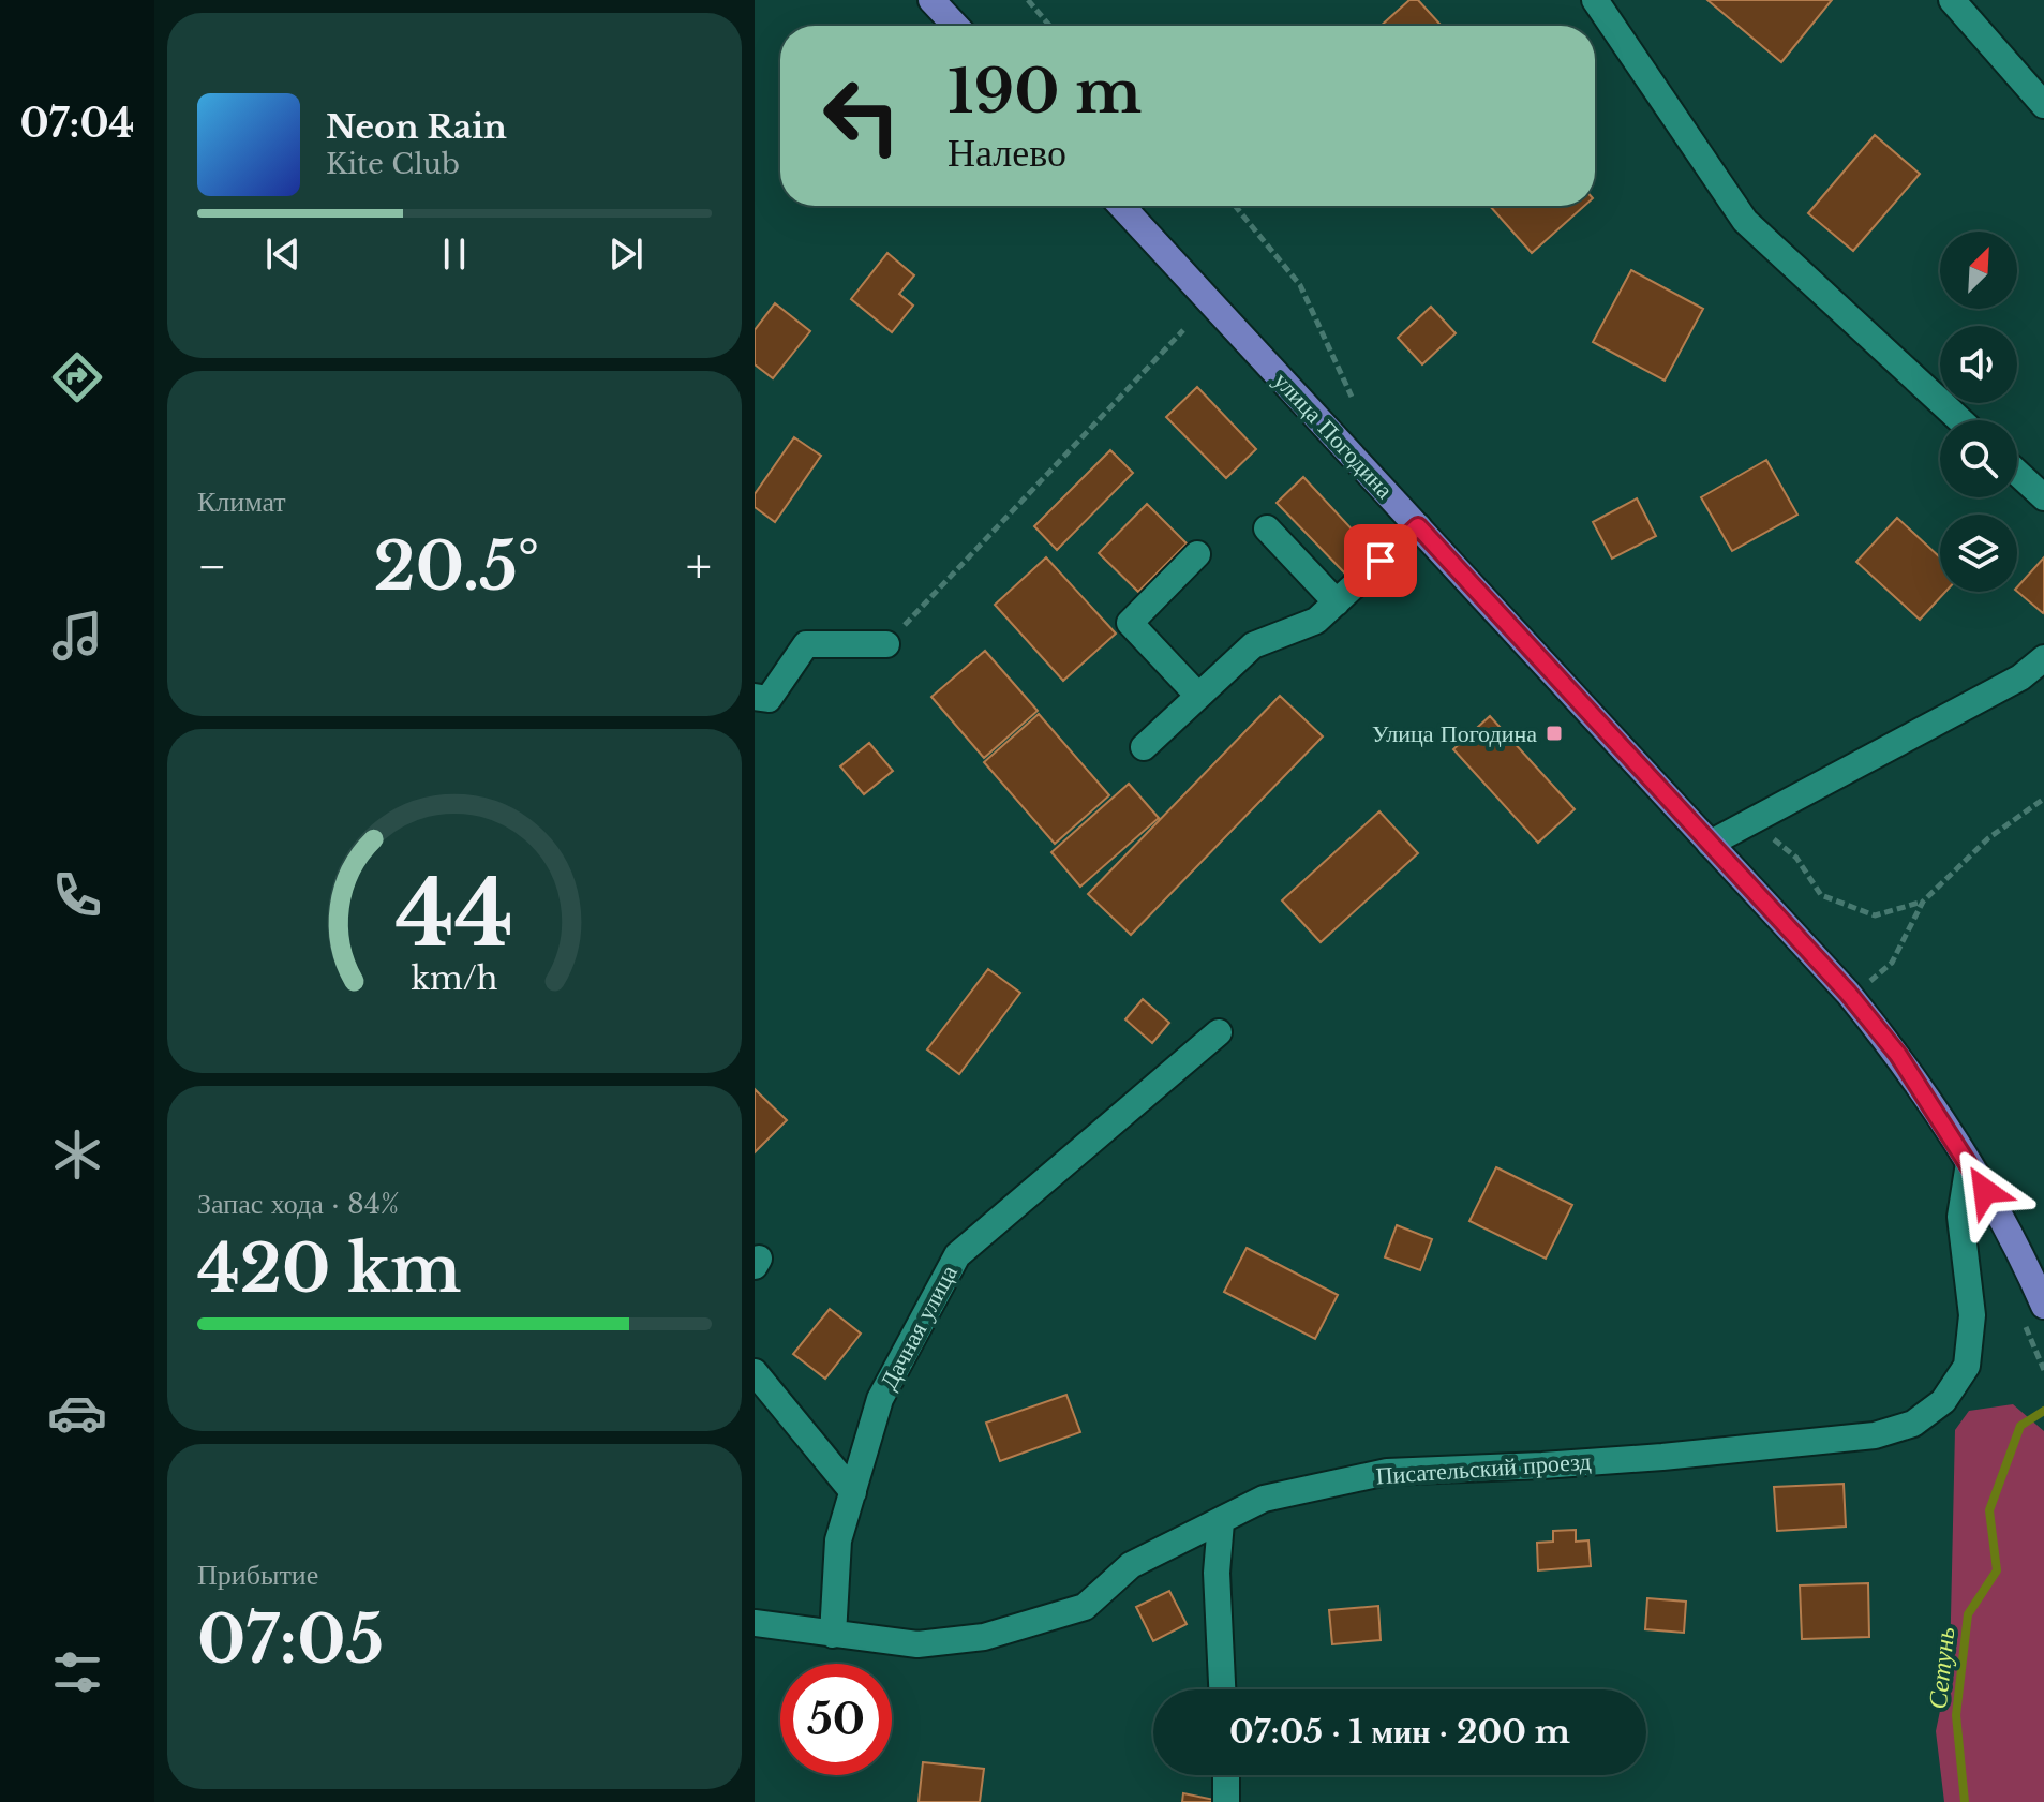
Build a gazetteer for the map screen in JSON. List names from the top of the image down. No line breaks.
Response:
{"streets":{"main road":["улица Погодина"],"street":["Дачная улица","Писательский проезд"]},"crossings":[["улица Погодина","Писательский проезд"],["Дачная улица","Писательский проезд"]],"water":["Сетунь"],"places":{"transit":["Улица Погодина"]},"north":"top right","page":{"tabs":"07:04","turn":["190 m","Налево"],"song":["Neon Rain","Kite Club"],"tile":["Климат",["Запас хода · 84%","420 km"],["Прибытие","07:05"]],"heat":["−","20.5°","+"],"limit":"50","trip":"07:05 · 1 мин · 200 m","gauge":["44","km/h"]}}
